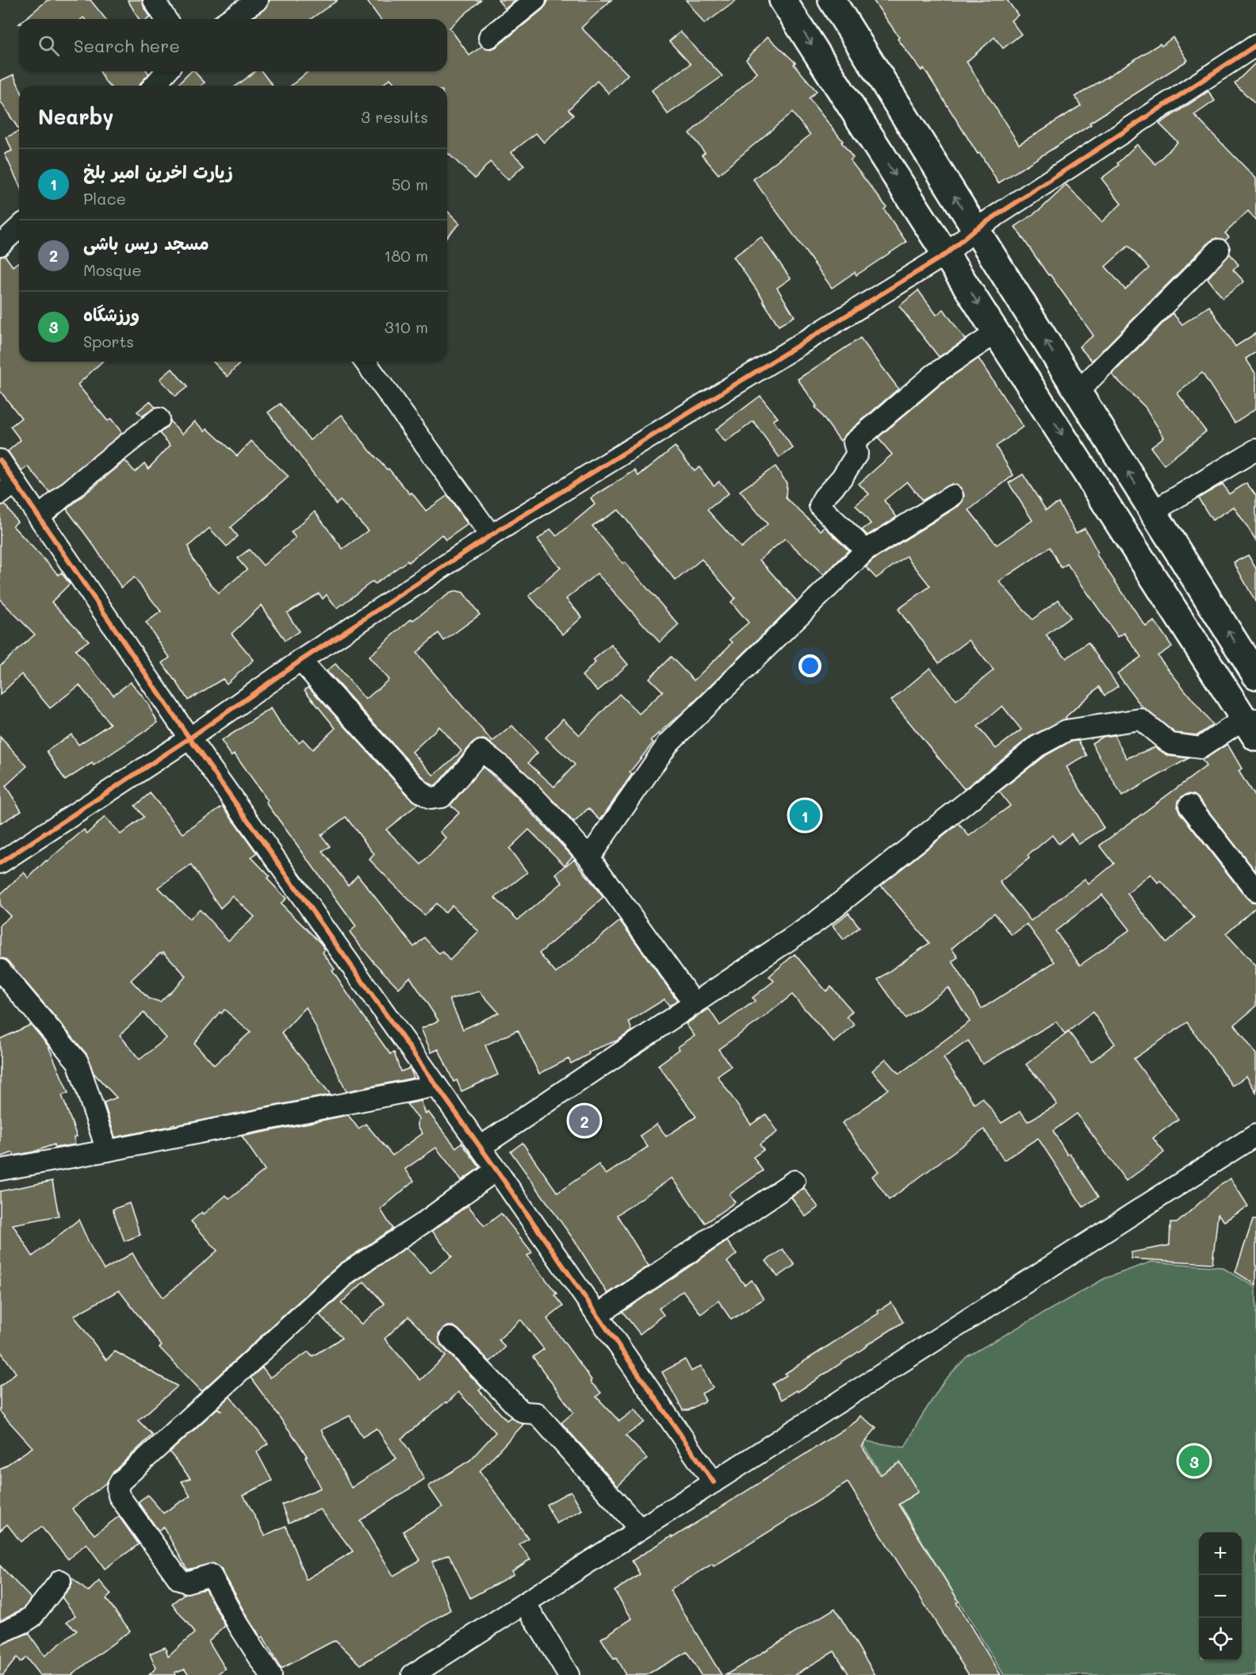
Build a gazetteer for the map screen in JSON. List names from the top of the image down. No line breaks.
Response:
{"page":{"search":"Search here","heading":["Nearby","3 results"],"list":[{"mark":"1","name":"زیارت اخرین امیر بلخ","note":"Place","value":"50 m"},{"mark":"2","name":"مسجد ریس باشی","note":"Mosque","value":"180 m"},{"mark":"3","name":"ورزشگاه","note":"Sports","value":"310 m"}],"pins":["1","2","3"],"map_buttons":["+","−"]}}
